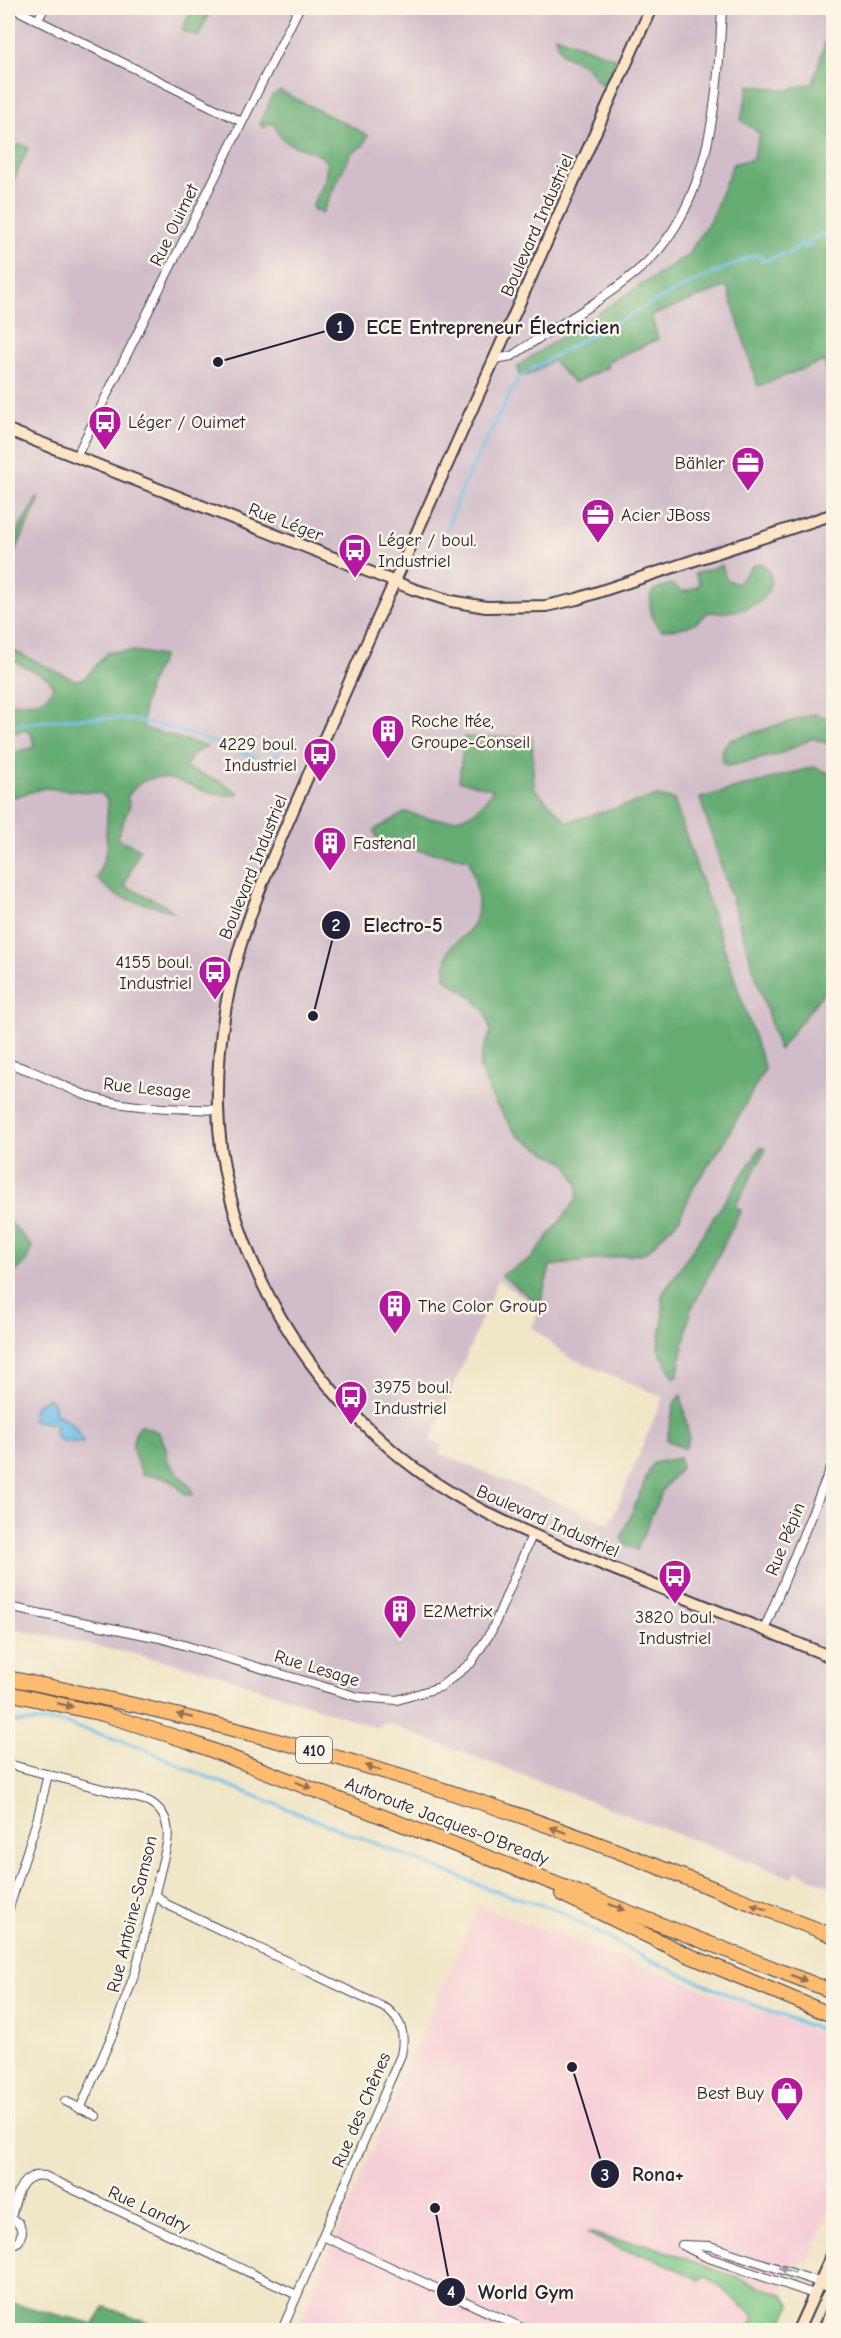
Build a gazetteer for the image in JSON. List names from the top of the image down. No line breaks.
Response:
{"streets":{"highway":["410","Autoroute Jacques-O'Bready"],"main road":["Boulevard Industriel","Rue Léger"],"street":["Rue Ouimet","Rue Lesage","Rue Pépin","Rue Antoine-Samson","Rue des Chênes","Rue Landry"]},"crossings":[["Rue Ouimet","Rue Léger"],["Boulevard Industriel","Rue Léger"],["Boulevard Industriel","Rue Lesage"],["Boulevard Industriel","Rue Pépin"],["Rue Antoine-Samson","Rue des Chênes"],["Rue des Chênes","Rue Landry"]],"places":{"other":["ECE Entrepreneur Électricien","Electro-5","Rona+","World Gym"],"bus stop":["Léger / Ouimet","Léger / boul. Industriel","4229 boul. Industriel","4155 boul. Industriel","3975 boul. Industriel","3820 boul. Industriel"],"office":["Bähler","Acier JBoss"],"building":["Roche ltée, Groupe-Conseil","Fastenal","The Color Group","E2Metrix"],"shop":["Best Buy"]}}
